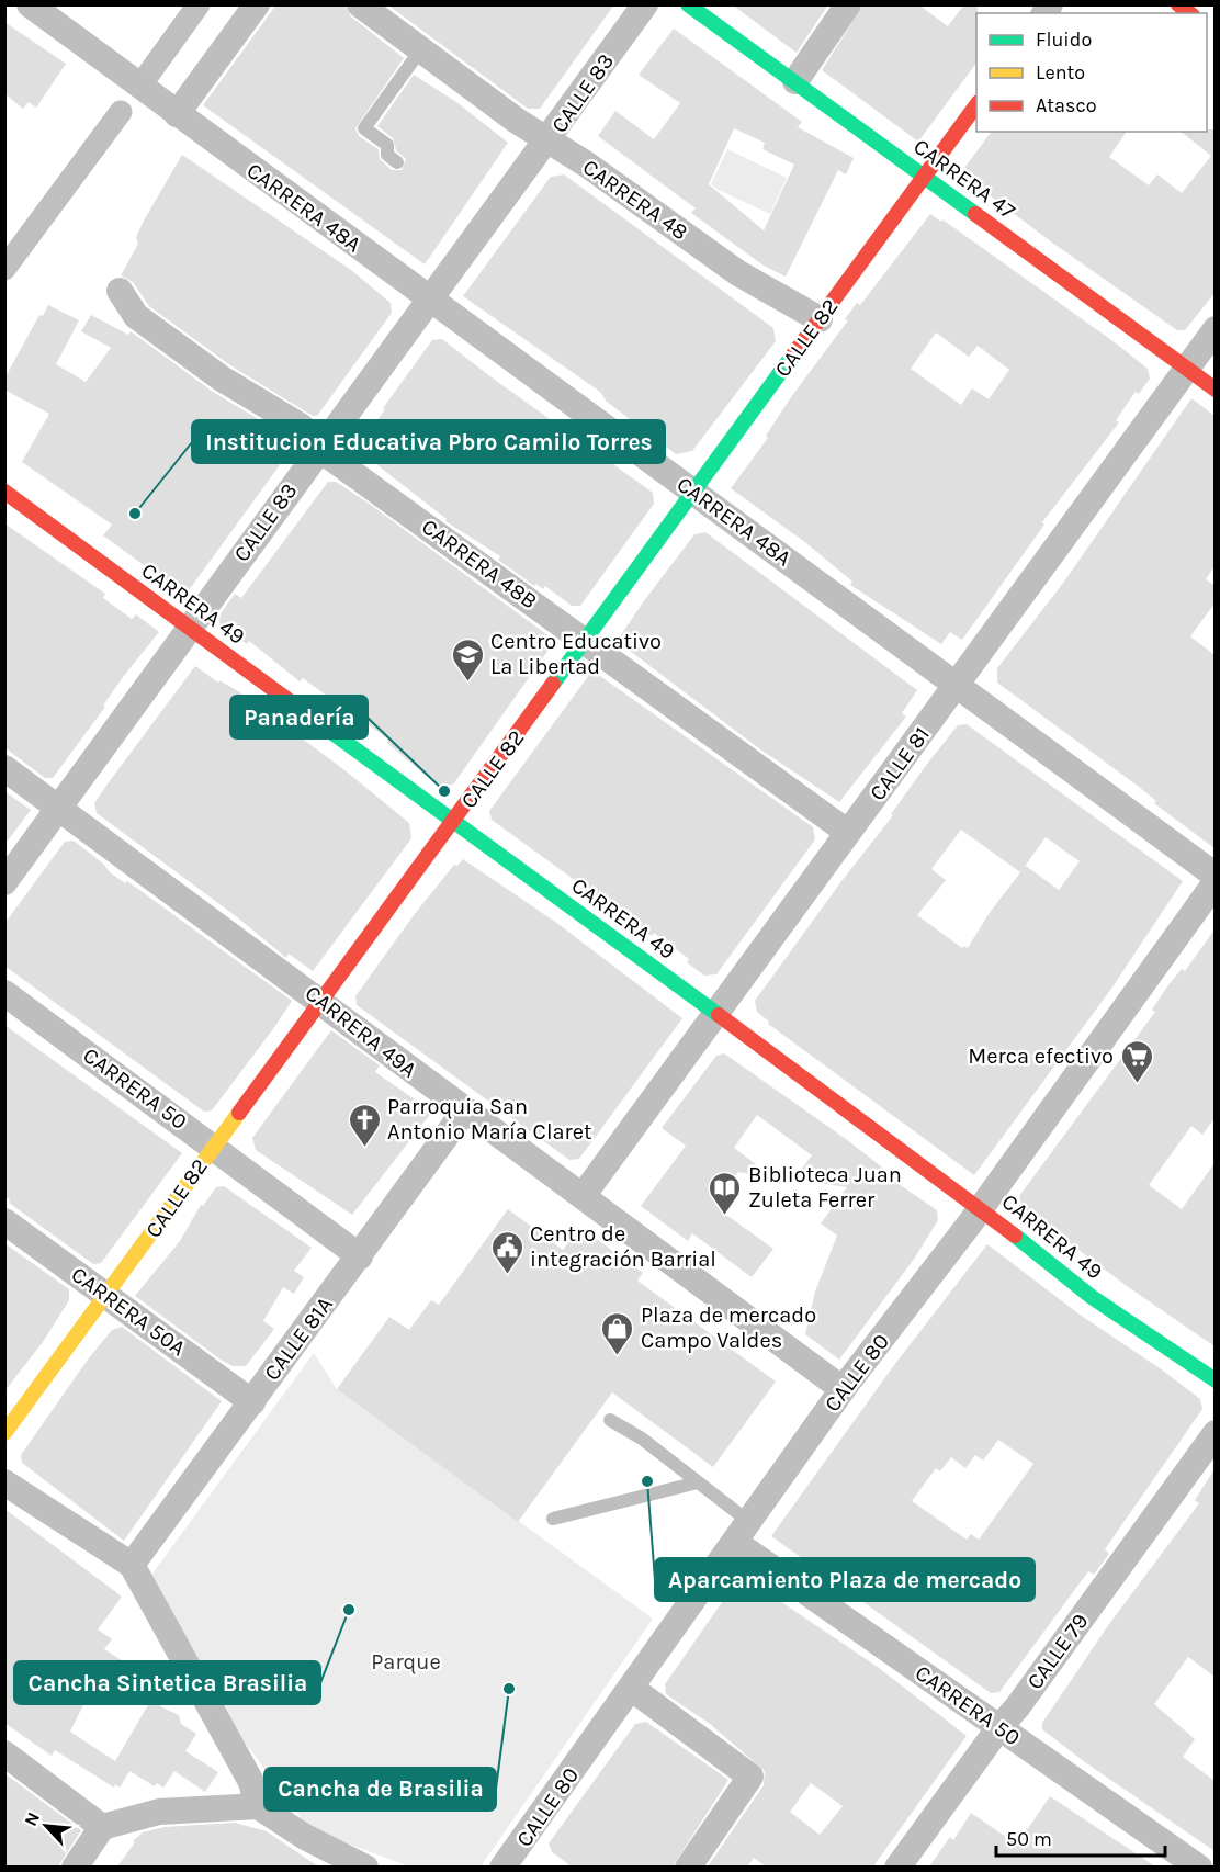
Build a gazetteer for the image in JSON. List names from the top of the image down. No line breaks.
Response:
{"streets":{"street":["CALLE 83","CARRERA 47","CARRERA 48","CARRERA 48A","CALLE 82","CARRERA 48B","CARRERA 49","CALLE 81","CARRERA 49A","CARRERA 50","CARRERA 50A","CALLE 81A","CALLE 80","CALLE 79"]},"crossings":[["CALLE 83","CARRERA 48"],["CALLE 83","CARRERA 48A"],["CALLE 83","CARRERA 48B"],["CALLE 83","CARRERA 49"],["CALLE 83","CARRERA 49A"],["CARRERA 47","CALLE 82"],["CARRERA 47","CALLE 81"],["CARRERA 48","CALLE 82"],["CARRERA 48A","CALLE 82"],["CARRERA 48A","CALLE 81"],["CALLE 82","CARRERA 48B"],["CALLE 82","CARRERA 49"],["CALLE 82","CARRERA 49A"],["CALLE 82","CARRERA 50"],["CALLE 82","CARRERA 50A"],["CARRERA 48B","CALLE 81"],["CARRERA 49","CALLE 81"],["CARRERA 49","CALLE 80"],["CALLE 81","CARRERA 49A"],["CARRERA 49A","CALLE 81A"],["CARRERA 49A","CALLE 80"],["CARRERA 50","CALLE 81A"],["CARRERA 50","CALLE 80"],["CARRERA 50","CALLE 79"],["CARRERA 50A","CALLE 81A"]],"parks":["Parque"],"places":{"other":["Institucion Educativa Pbro Camilo Torres","Panadería","Aparcamiento Plaza de mercado","Cancha Sintetica Brasilia","Cancha de Brasilia"],"school or university":["Centro Educativo La Libertad"],"supermarket":["Merca efectivo"],"church":["Parroquia San Antonio María Claret"],"library":["Biblioteca Juan Zuleta Ferrer"],"public building":["Centro de integración Barrial"],"shop":["Plaza de mercado Campo Valdes"]},"legend":["Fluido","Lento","Atasco"],"scale_bar":"50 m","north":"top left"}
